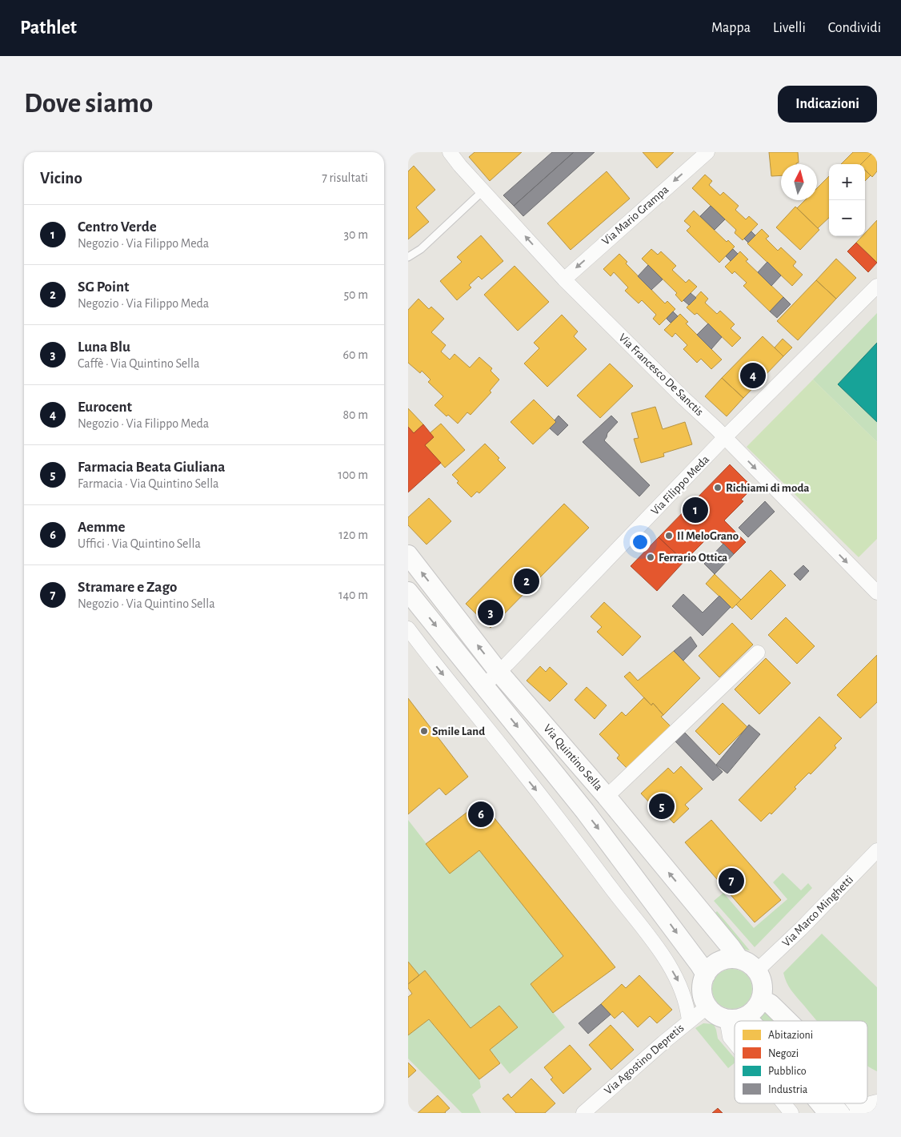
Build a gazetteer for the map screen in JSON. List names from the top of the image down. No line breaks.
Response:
{"streets":{"street":["Via Mario Grampa","Via Francesco De Sanctis","Via Filippo Meda","Via Quintino Sella","Via Marco Minghetti","Via Agostino Depretis"]},"crossings":[["Via Mario Grampa","Via Francesco De Sanctis"],["Via Francesco De Sanctis","Via Filippo Meda"],["Via Filippo Meda","Via Quintino Sella"],["Via Quintino Sella","Via Marco Minghetti"],["Via Quintino Sella","Via Agostino Depretis"],["Via Marco Minghetti","Via Agostino Depretis"]],"one_way":["Via Mario Grampa"],"places":["Richiami di moda","Il MeloGrano","Ferrario Ottica","Smile Land"],"legend":["Abitazioni","Negozi","Pubblico","Industria"],"north":"top","page":{"header":"Pathlet","nav":["Mappa","Livelli","Condividi"],"buttons":"Indicazioni","title":"Dove siamo","heading":["Vicino","7 risultati"],"map_buttons":["+","−"],"list":[{"mark":"1","name":"Centro Verde","note":"Negozio · Via Filippo Meda","value":"30 m"},{"mark":"2","name":"SG Point","note":"Negozio · Via Filippo Meda","value":"50 m"},{"mark":"3","name":"Luna Blu","note":"Caffè · Via Quintino Sella","value":"60 m"},{"mark":"4","name":"Eurocent","note":"Negozio · Via Filippo Meda","value":"80 m"},{"mark":"5","name":"Farmacia Beata Giuliana","note":"Farmacia · Via Quintino Sella","value":"100 m"},{"mark":"6","name":"Aemme","note":"Uffici · Via Quintino Sella","value":"120 m"},{"mark":"7","name":"Stramare e Zago","note":"Negozio · Via Quintino Sella","value":"140 m"}],"pins":["4","1","2","3","5","6","7"]}}
